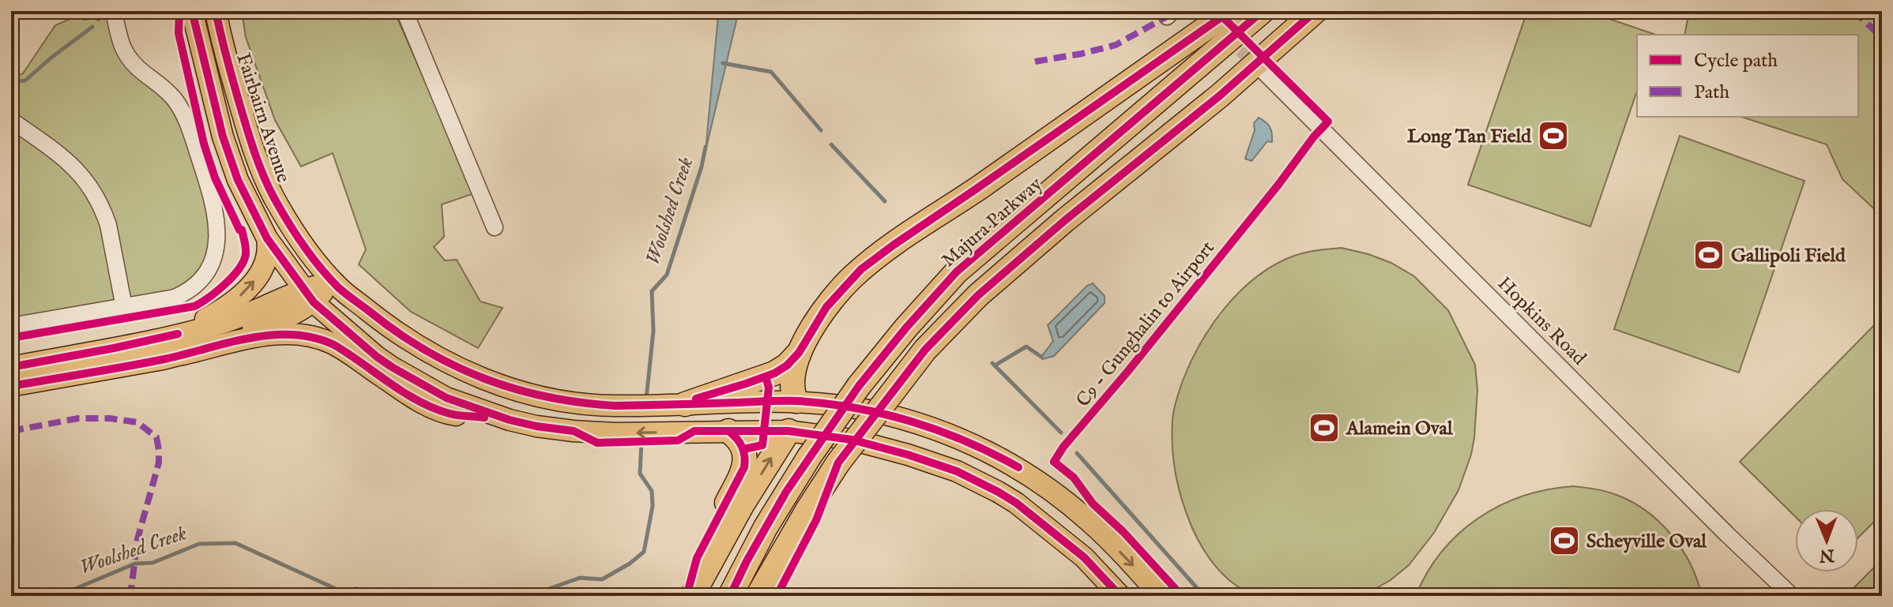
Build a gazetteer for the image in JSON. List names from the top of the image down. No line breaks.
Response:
{"streets":{"highway":["Majura Parkway"],"main road":["Fairbairn Avenue"],"street":["Hopkins Road"],"cycle path":["C9 - Gunghalin to Airport"]},"water":["Woolshed Creek"],"places":{"sports":["Long Tan Field","Gallipoli Field","Alamein Oval","Scheyville Oval"]},"legend":["Cycle path","Path"],"north":"bottom"}
